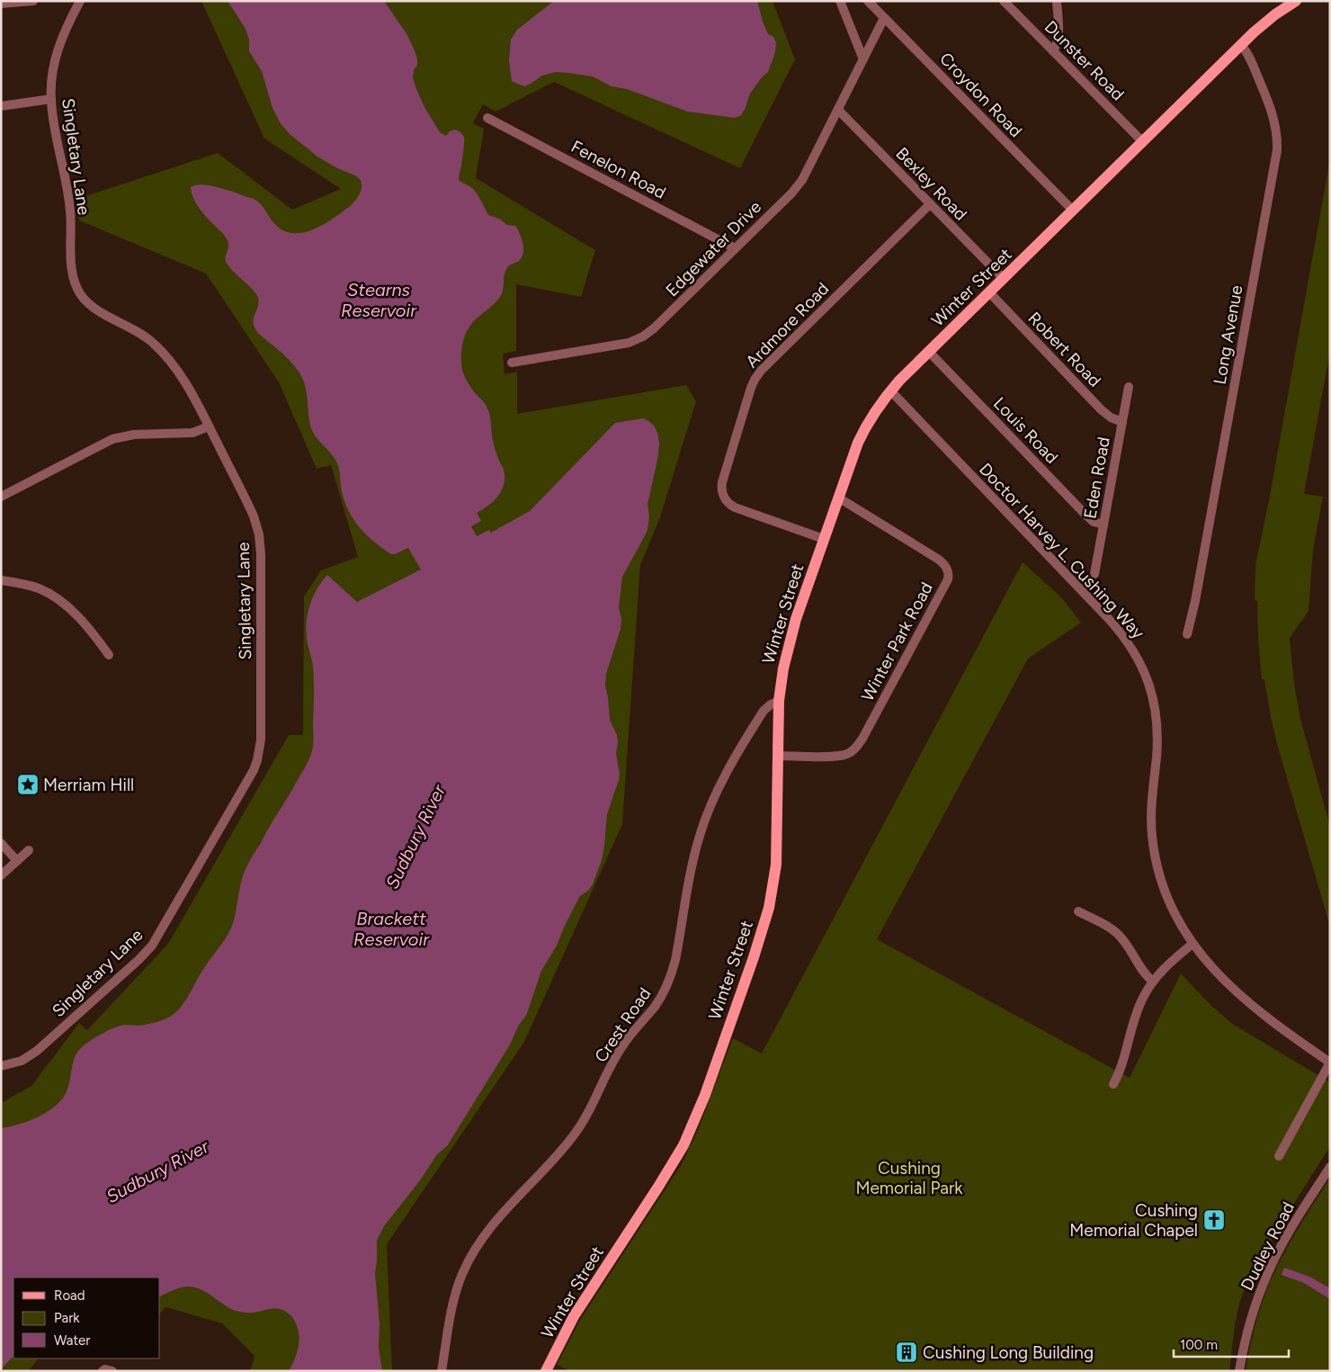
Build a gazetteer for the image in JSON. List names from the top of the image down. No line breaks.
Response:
{"streets":{"main road":["Winter Street"],"street":["Dunster Road","Croydon Road","Singletary Lane","Fenelon Road","Bexley Road","Edgewater Drive","Ardmore Road","Long Avenue","Robert Road","Louis Road","Eden Road","Doctor Harvey L. Cushing Way","Winter Park Road","Crest Road","Dudley Road"]},"crossings":[["Dunster Road","Winter Street"],["Croydon Road","Edgewater Drive"],["Croydon Road","Winter Street"],["Fenelon Road","Edgewater Drive"],["Bexley Road","Edgewater Drive"],["Bexley Road","Winter Street"],["Bexley Road","Ardmore Road"],["Winter Street","Ardmore Road"],["Winter Street","Long Avenue"],["Winter Street","Robert Road"],["Winter Street","Louis Road"],["Winter Street","Doctor Harvey L. Cushing Way"],["Winter Street","Winter Park Road"],["Winter Street","Crest Road"],["Robert Road","Eden Road"],["Louis Road","Eden Road"]],"water":["Stearns Reservoir","Sudbury River","Brackett Reservoir"],"parks":["Cushing Memorial Park"],"places":{"place":["Merriam Hill"],"church":["Cushing Memorial Chapel"],"building":["Cushing Long Building"]},"legend":["Road","Park","Water"],"scale_bar":"100 m"}
